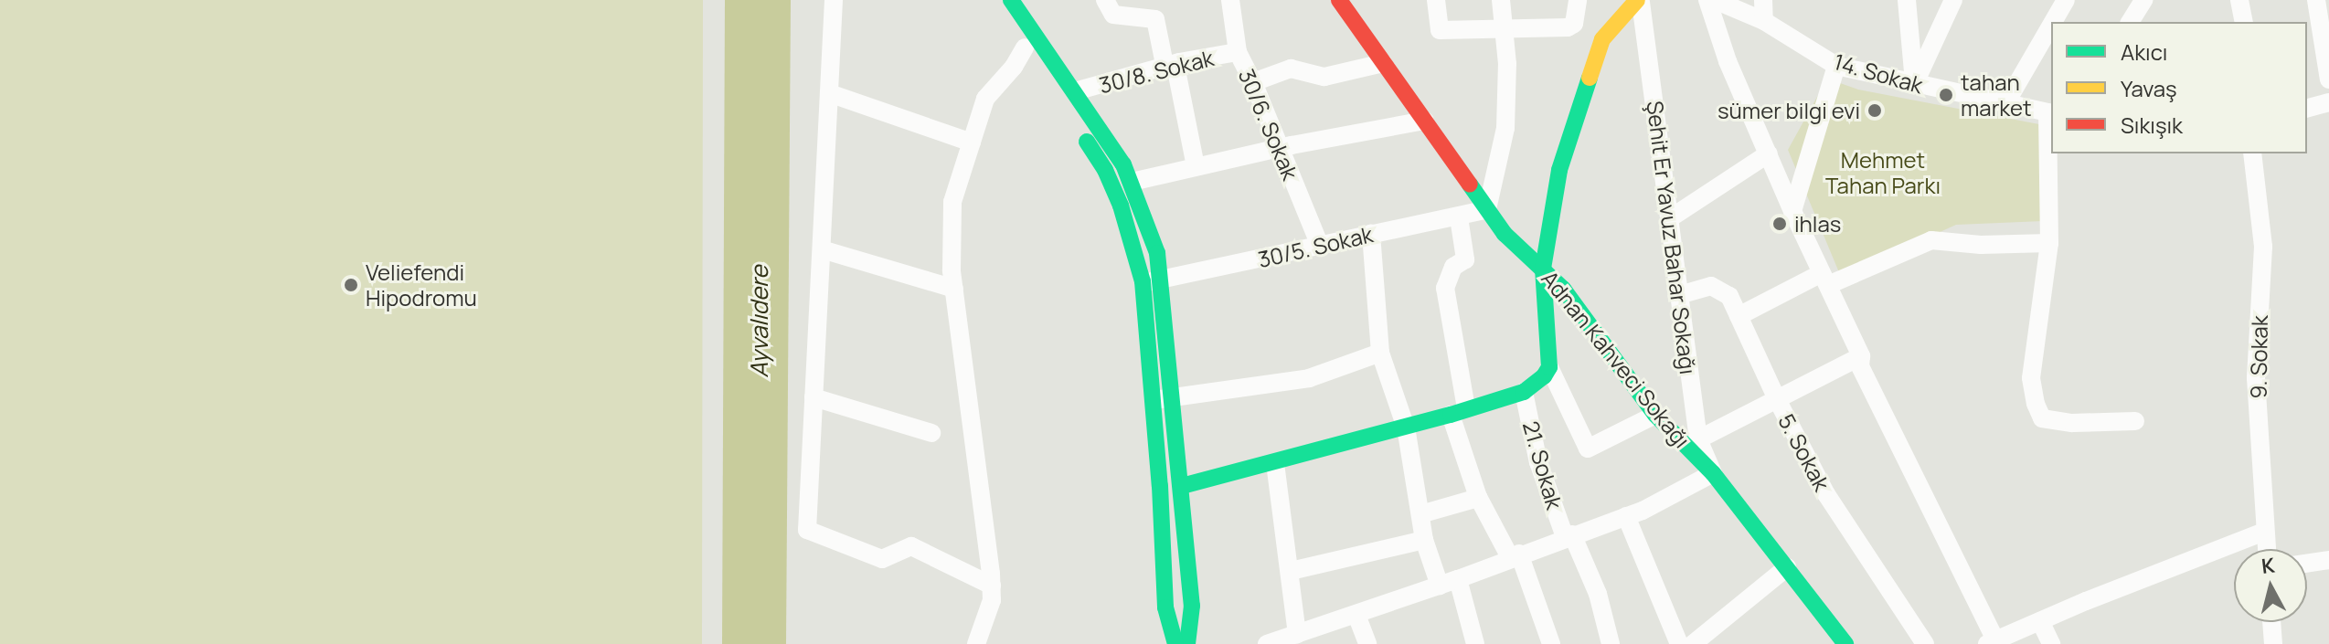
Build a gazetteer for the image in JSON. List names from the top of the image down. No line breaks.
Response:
{"streets":{"street":["30/8. Sokak","14. Sokak","30/6. Sokak","Şehit Er Yavuz Bahar Sokağı","30/5. Sokak","9. Sokak","Adnan Kahveci Sokağı","5. Sokak","21. Sokak"]},"crossings":[["30/8. Sokak","30/6. Sokak"],["30/6. Sokak","30/5. Sokak"],["Şehit Er Yavuz Bahar Sokağı","Adnan Kahveci Sokağı"],["Şehit Er Yavuz Bahar Sokağı","5. Sokak"],["30/5. Sokak","Adnan Kahveci Sokağı"]],"water":["Ayvalıdere"],"parks":["Mehmet Tahan Parkı"],"places":["tahan market","sümer bilgi evi","ihlas","Veliefendi Hipodromu"],"legend":["Akıcı","Yavaş","Sıkışık"],"north":"top"}
